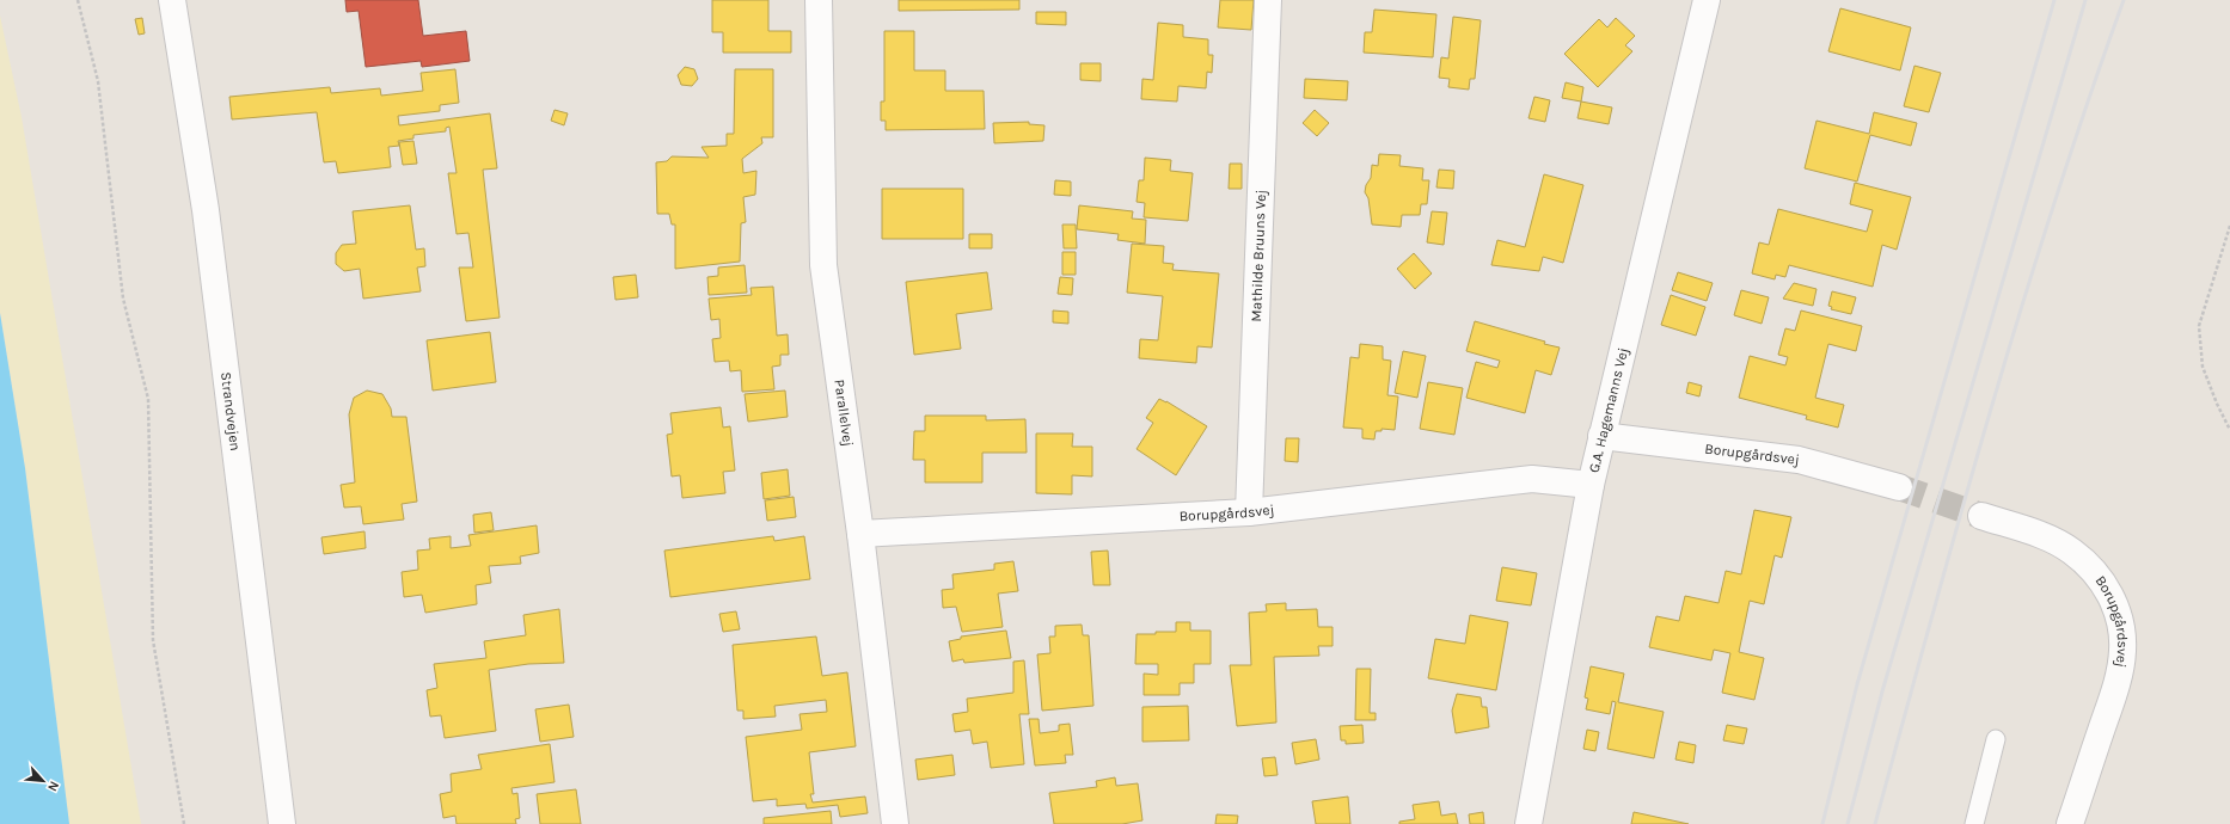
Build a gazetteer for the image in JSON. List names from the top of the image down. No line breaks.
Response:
{"streets":{"street":["Mathilde Bruuns Vej","G.A. Hagemanns Vej","Strandvejen","Parallelvej","Borupgårdsvej"]},"crossings":[["Mathilde Bruuns Vej","Borupgårdsvej"],["G.A. Hagemanns Vej","Borupgårdsvej"],["Parallelvej","Borupgårdsvej"]],"north":"bottom right"}
